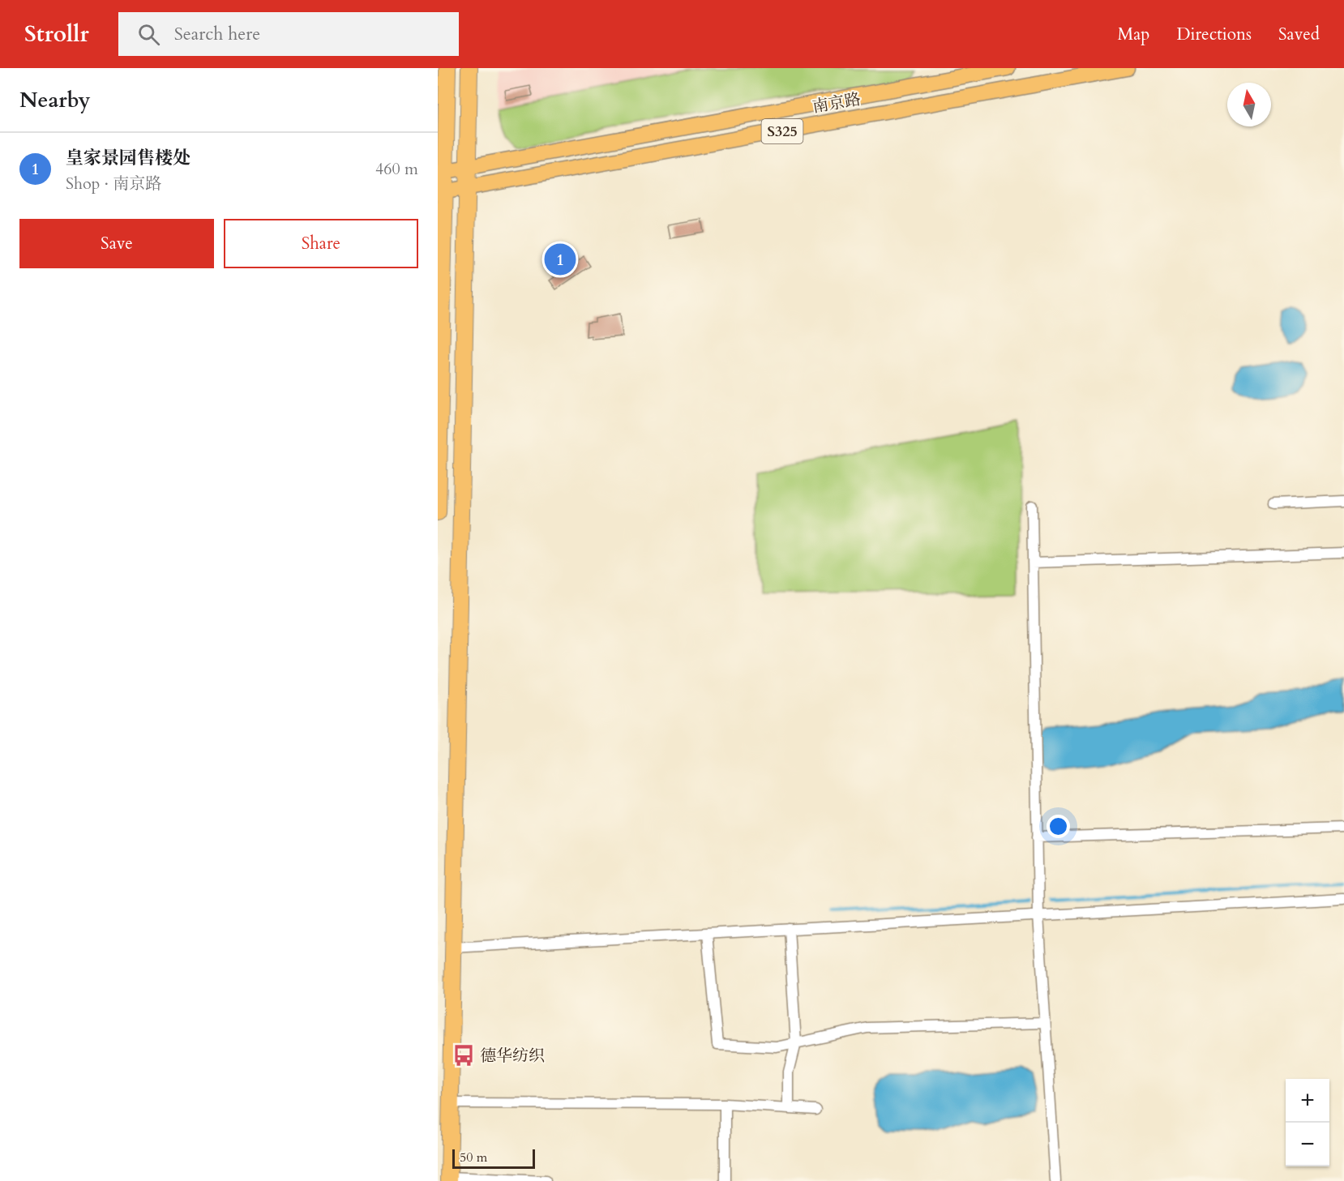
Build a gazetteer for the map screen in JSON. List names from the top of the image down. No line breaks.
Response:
{"streets":{"main road":["南京路","S325"]},"places":{"bus stop":["德华纺织"]},"scale_bar":"50 m","north":"top","page":{"header":"Strollr","search":"Search here","nav":["Map","Directions","Saved"],"heading":"Nearby","list":[{"mark":"1","name":"皇家景园售楼处","note":"Shop · 南京路","value":"460 m"}],"buttons":["Save","Share"],"pins":"1","map_buttons":["+","−"],"scale":"50 m"}}
